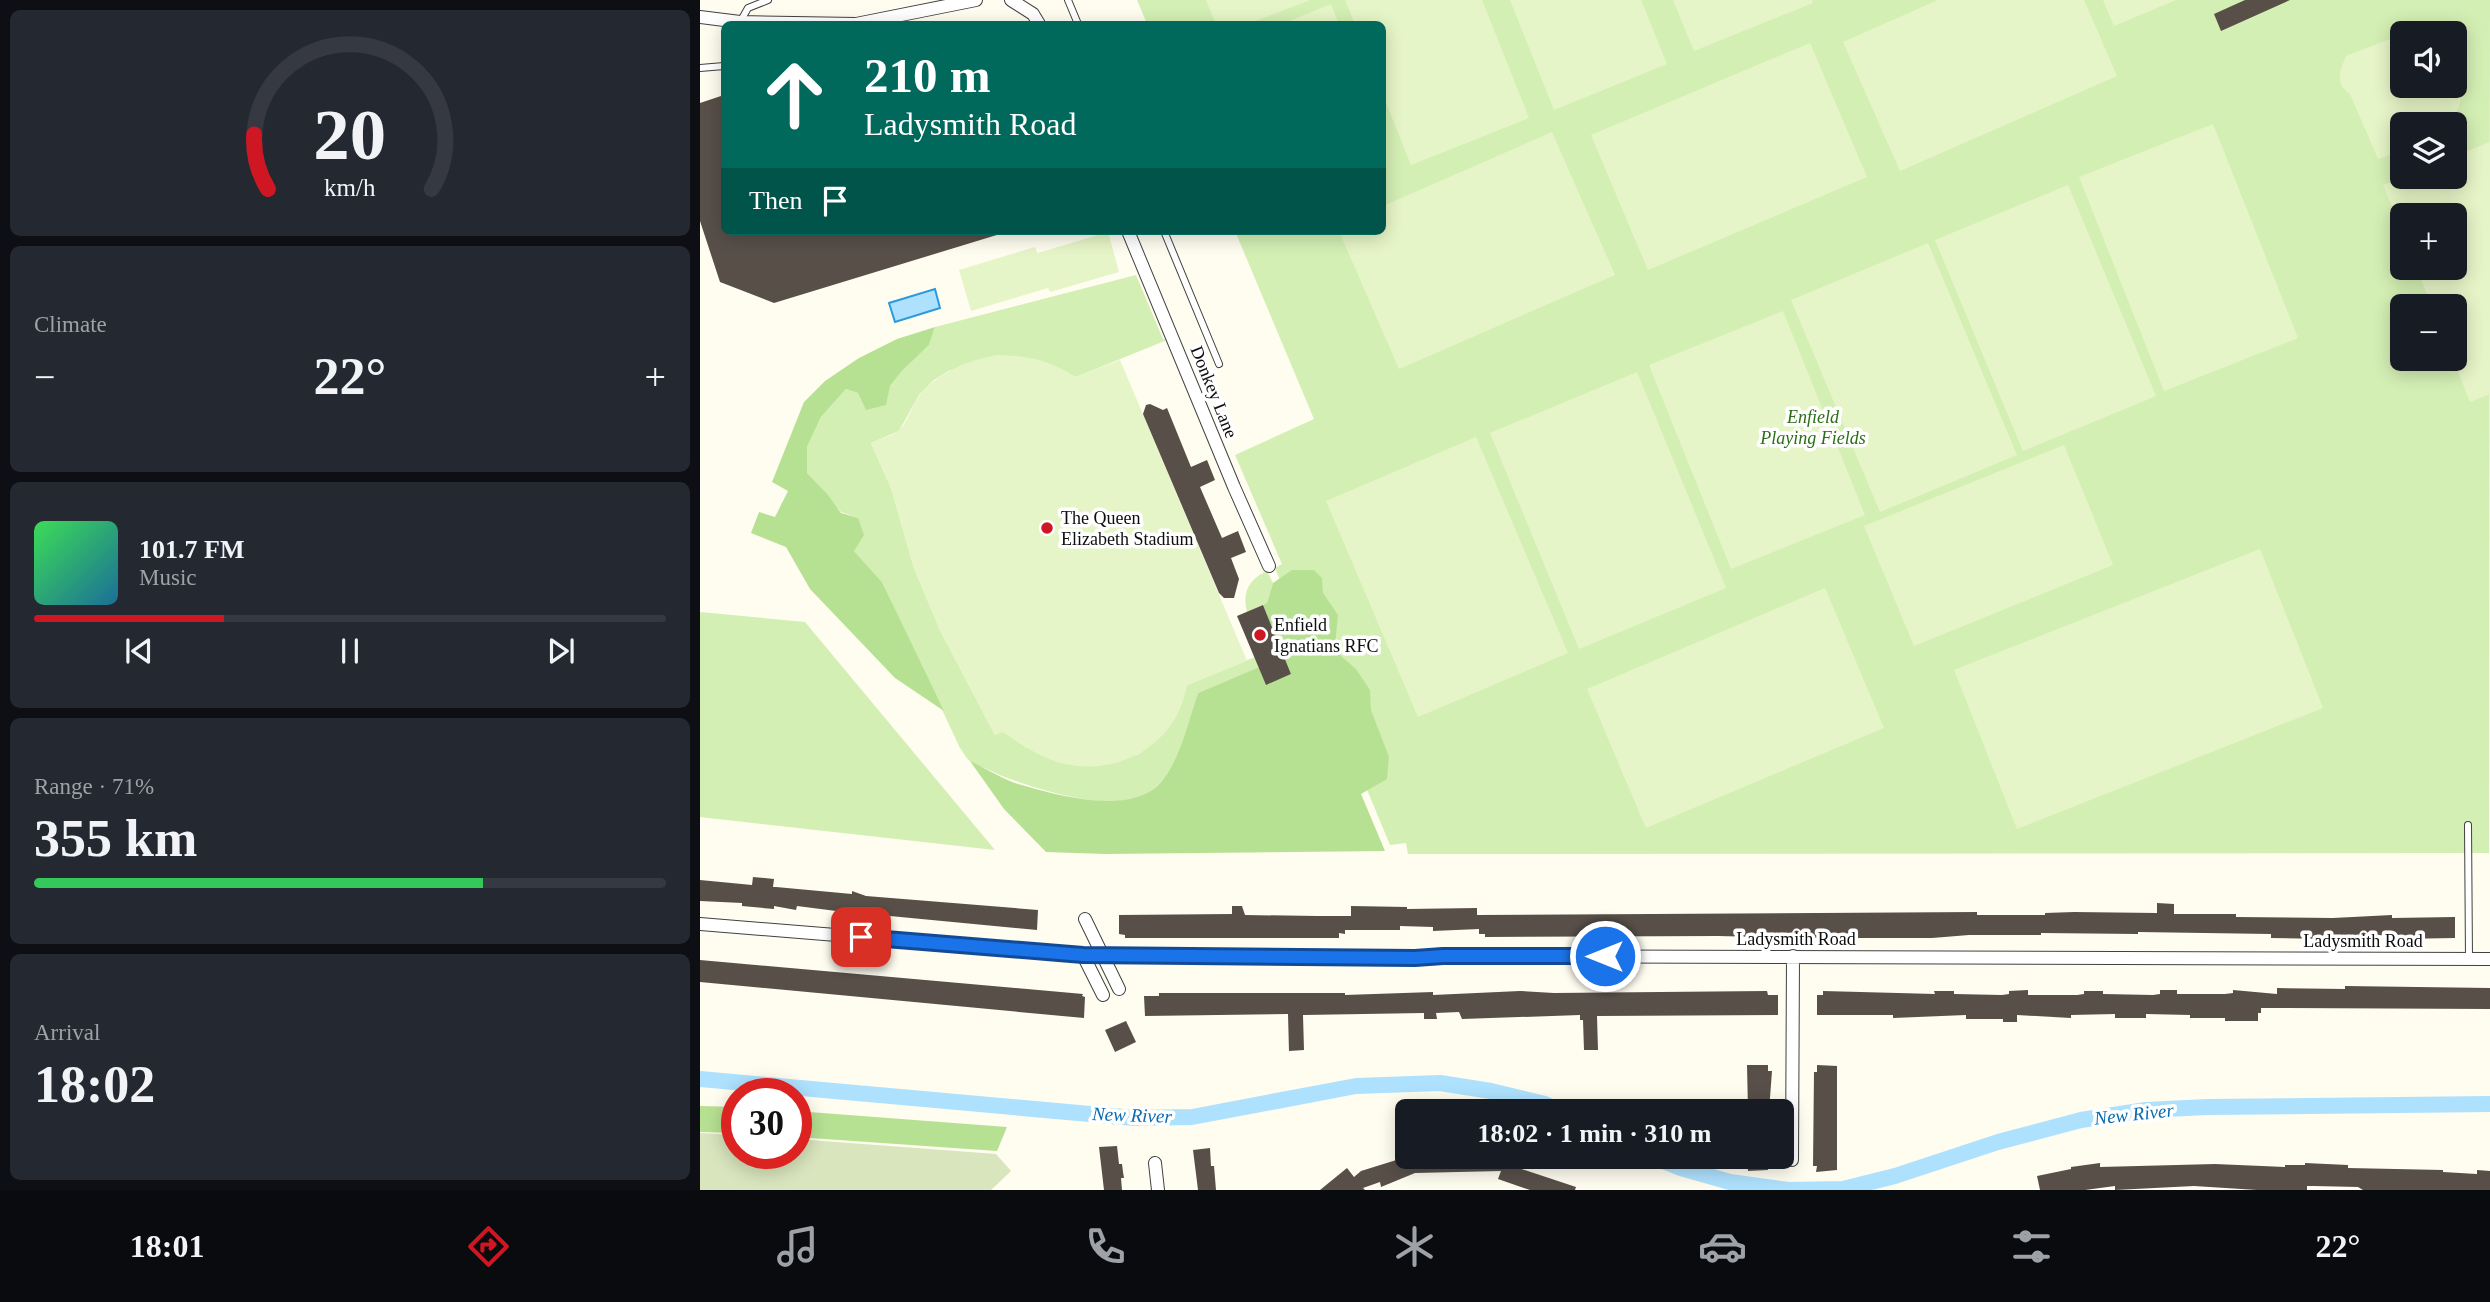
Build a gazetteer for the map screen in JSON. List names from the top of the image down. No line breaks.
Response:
{"streets":{"street":["Donkey Lane","Ladysmith Road"]},"water":["New River"],"parks":["Enfield Playing Fields"],"places":["The Queen Elizabeth Stadium","Enfield Ignatians RFC"],"page":{"map_buttons":["+","−"],"turn":["210 m","Ladysmith Road"],"then":"Then","tile":["Climate",["Range · 71%","355 km"],["Arrival","18:02"]],"heat":["−","22°","+"],"song":["101.7 FM","Music"],"limit":"30","trip":"18:02 · 1 min · 310 m","tabs":["18:01","22°"],"gauge":["20","km/h"]}}
